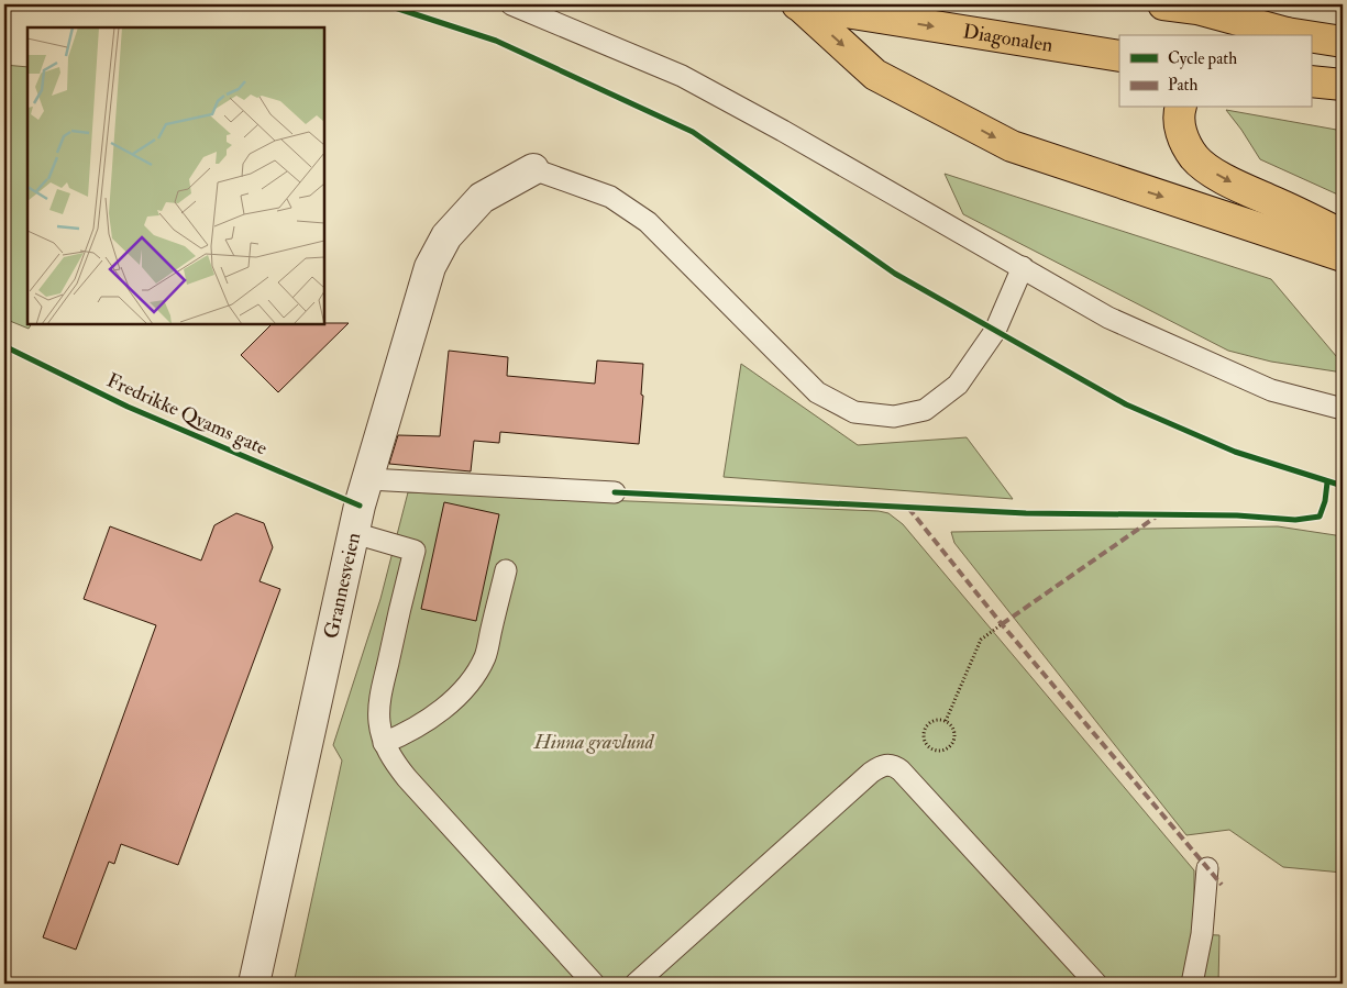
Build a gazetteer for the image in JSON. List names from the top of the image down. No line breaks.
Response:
{"streets":{"main road":["Diagonalen"],"street":["Grannesveien"],"cycle path":["Fredrikke Qvams gate"]},"parks":["Hinna gravlund"],"legend":["Cycle path","Path"]}
